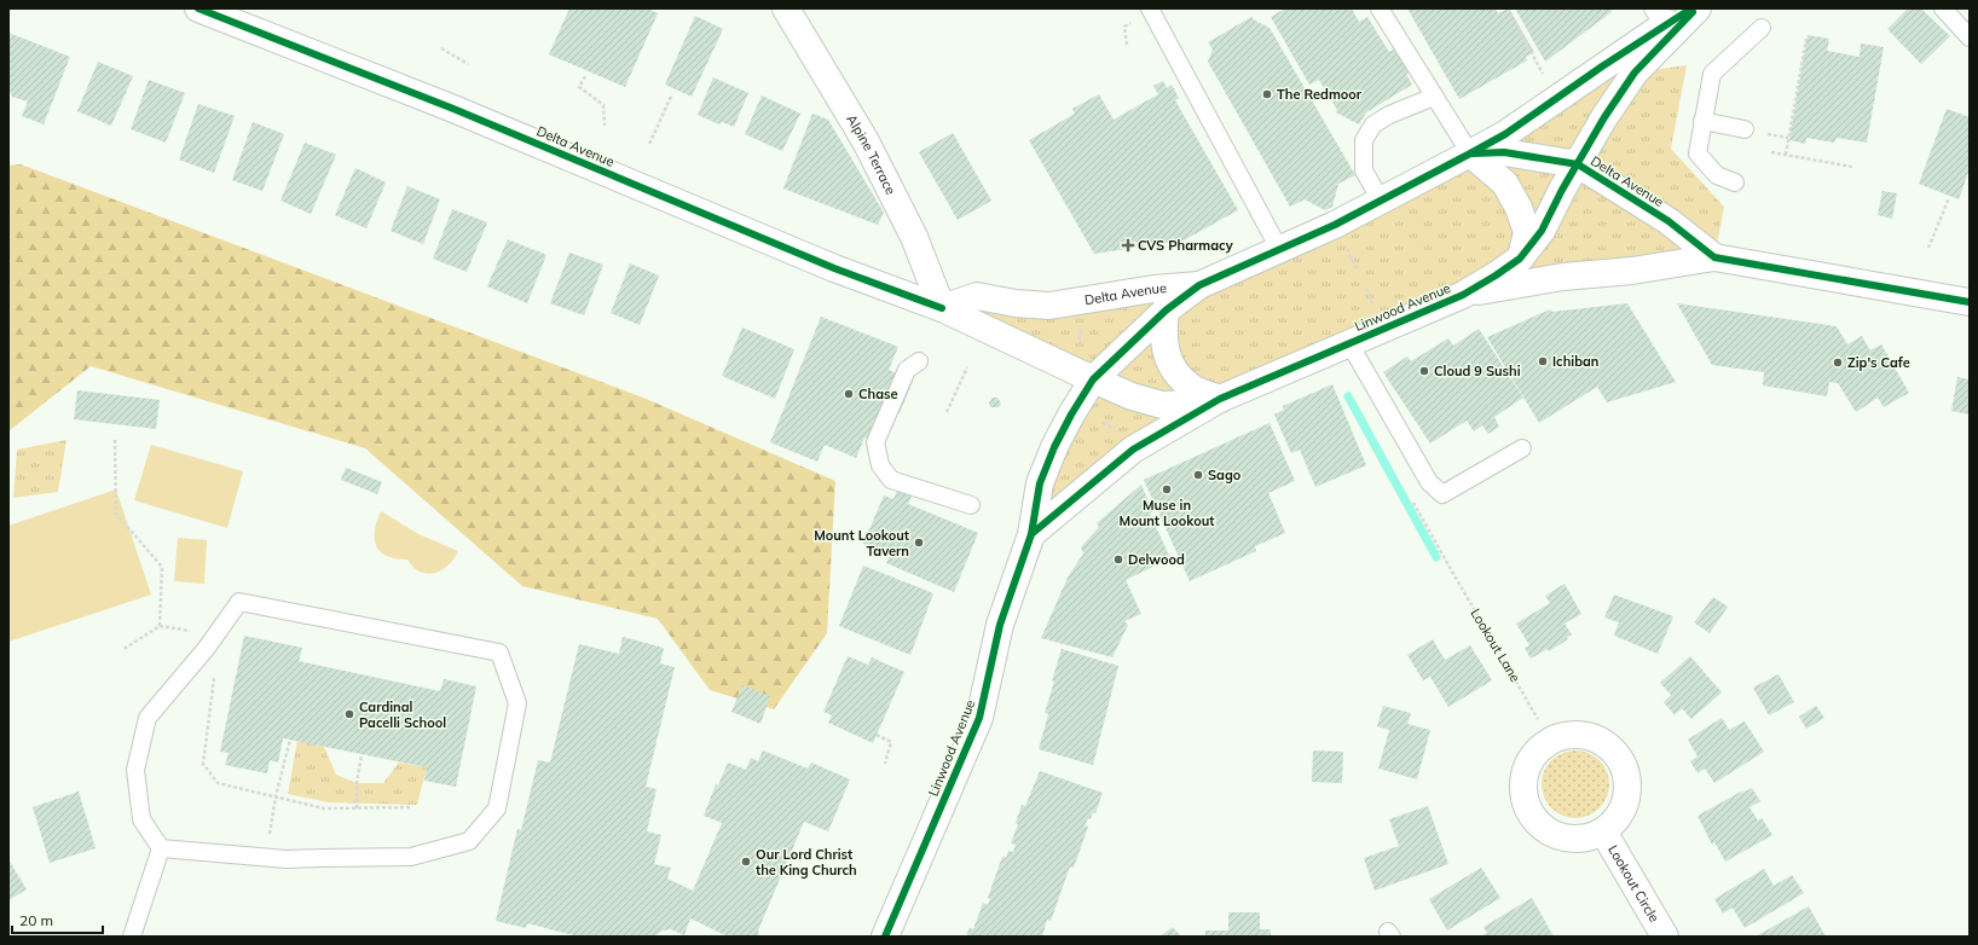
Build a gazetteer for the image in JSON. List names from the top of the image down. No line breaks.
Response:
{"streets":{"main road":["Delta Avenue","Alpine Terrace","Linwood Avenue","Lookout Circle"],"path":["Lookout Lane"]},"crossings":[["Delta Avenue","Alpine Terrace"],["Delta Avenue","Linwood Avenue"]],"places":{"other":["The Redmoor","Ichiban","Zip's Cafe","Cloud 9 Sushi","Chase","Sago","Muse in Mount Lookout","Mount Lookout Tavern","Delwood","Cardinal Pacelli School","Our Lord Christ the King Church"],"health":["CVS Pharmacy"]},"scale_bar":"20 m"}
